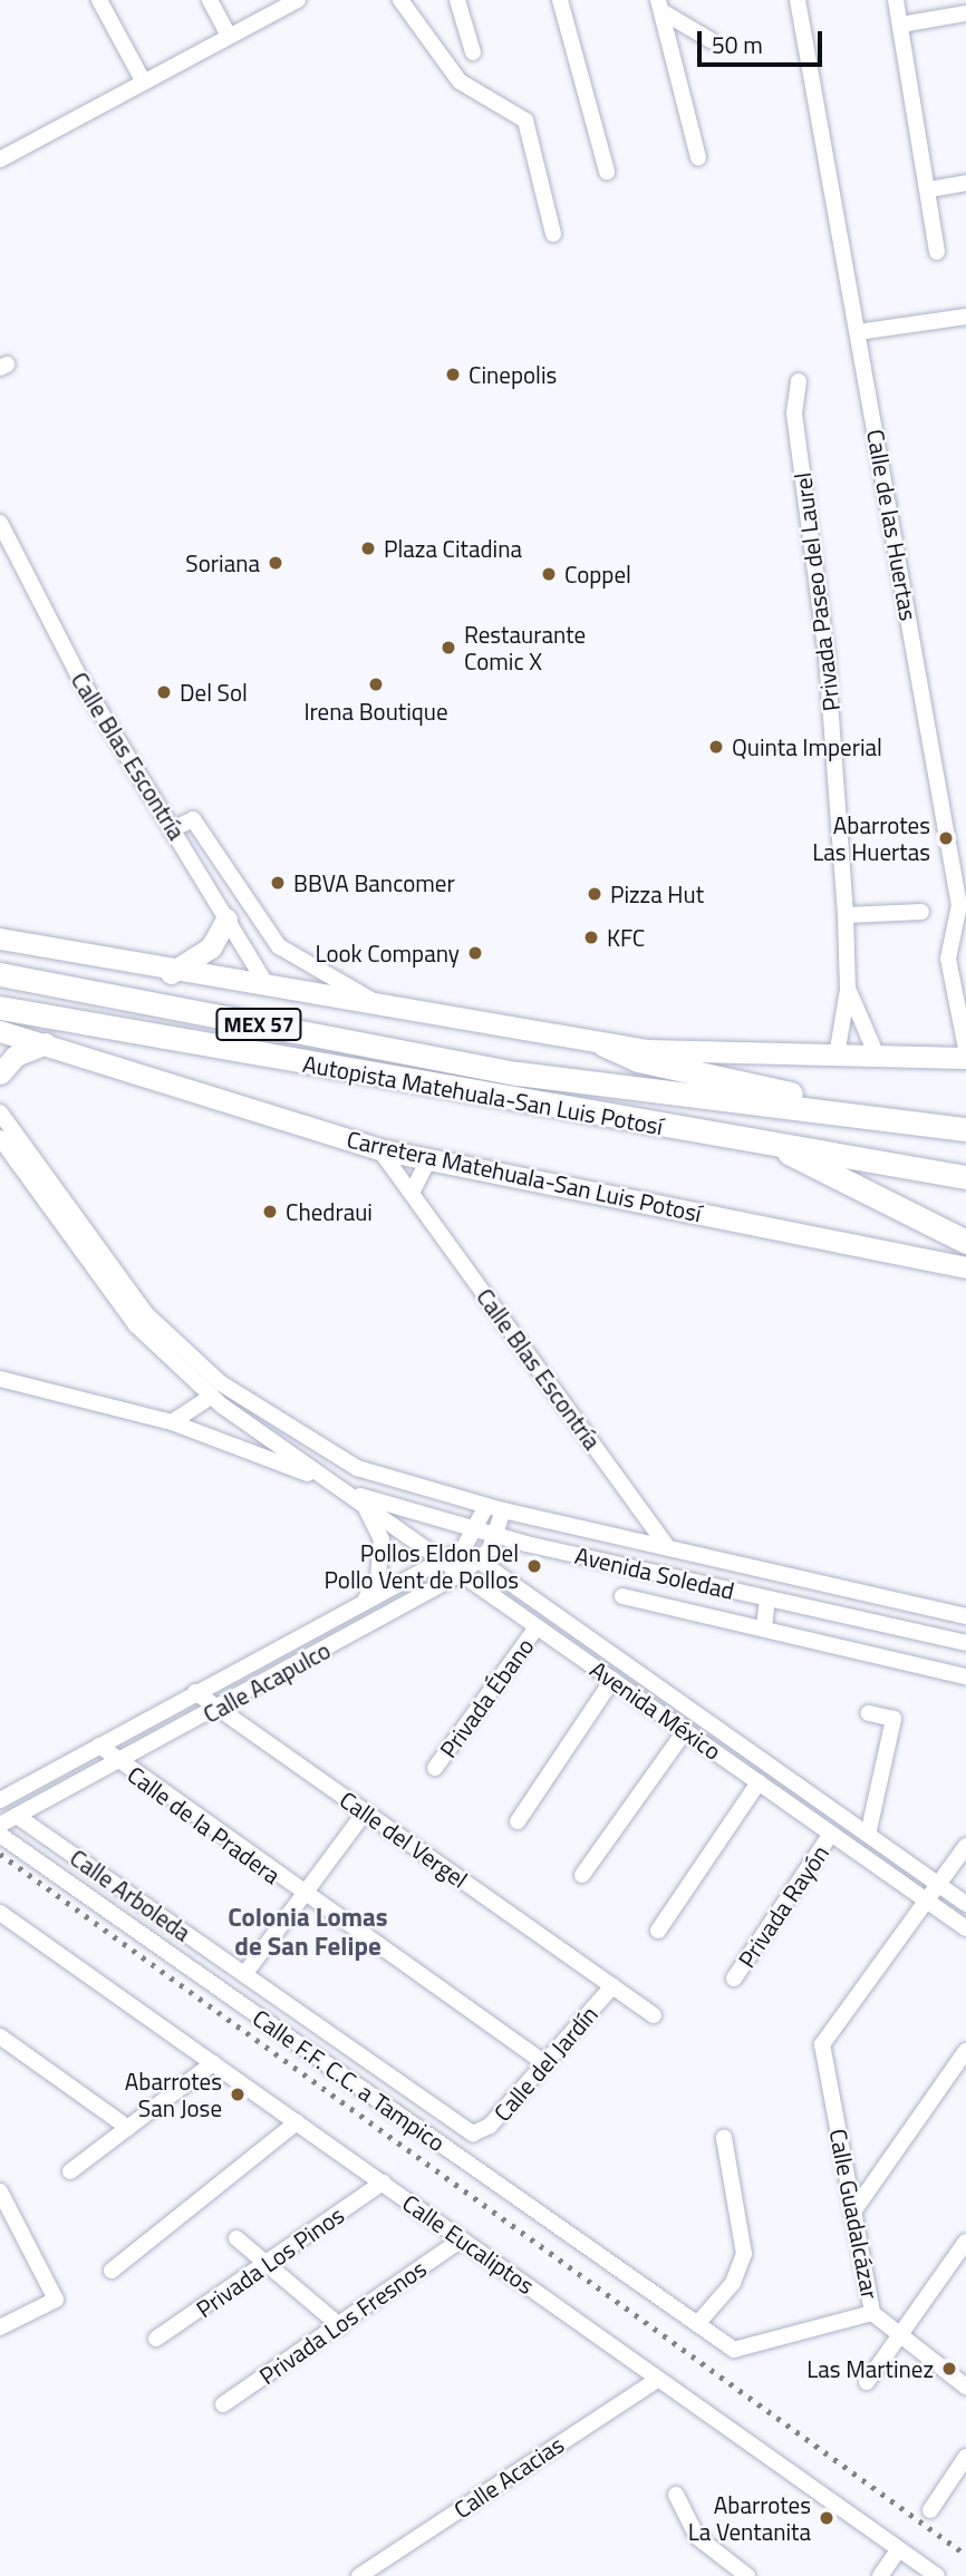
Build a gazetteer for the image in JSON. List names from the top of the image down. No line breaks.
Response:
{"streets":{"highway":["MEX 57","Autopista Matehuala-San Luis Potosí"],"main road":["Carretera Matehuala-San Luis Potosí"],"street":["Calle de las Huertas","Privada Paseo del Laurel","Calle Blas Escontría","Avenida Soledad","Calle Acapulco","Privada Ébano","Avenida México","Calle de la Pradera","Calle del Vergel","Calle Arboleda","Privada Rayón","Calle del Jardín","Calle F.F. C.C. a Tampico","Calle Guadalcázar","Calle Eucaliptos","Privada Los Pinos","Privada Los Fresnos","Calle Acacias"]},"crossings":[["Calle Blas Escontría","Carretera Matehuala-San Luis Potosí"],["Calle Blas Escontría","Avenida Soledad"],["Avenida Soledad","Calle Acapulco"],["Avenida Soledad","Avenida México"],["Calle Acapulco","Avenida México"],["Calle Acapulco","Calle de la Pradera"],["Calle Acapulco","Calle del Vergel"],["Calle Acapulco","Calle Arboleda"],["Privada Ébano","Avenida México"],["Avenida México","Privada Rayón"],["Avenida México","Calle Guadalcázar"],["Calle de la Pradera","Calle del Jardín"],["Calle del Vergel","Calle del Jardín"],["Calle Arboleda","Calle del Jardín"],["Calle F.F. C.C. a Tampico","Calle Guadalcázar"],["Calle Eucaliptos","Privada Los Pinos"],["Calle Eucaliptos","Privada Los Fresnos"],["Calle Eucaliptos","Calle Acacias"]],"districts":["Colonia Lomas de San Felipe"],"places":["Cinepolis","Plaza Citadina","Soriana","Coppel","Restaurante Comic X","Irena Boutique","Del Sol","Quinta Imperial","Abarrotes Las Huertas","BBVA Bancomer","Pizza Hut","KFC","Look Company","Chedraui","Pollos Eldon Del Pollo Vent de Pollos","Abarrotes San Jose","Las Martinez","Abarrotes La Ventanita"],"scale_bar":"50 m"}
